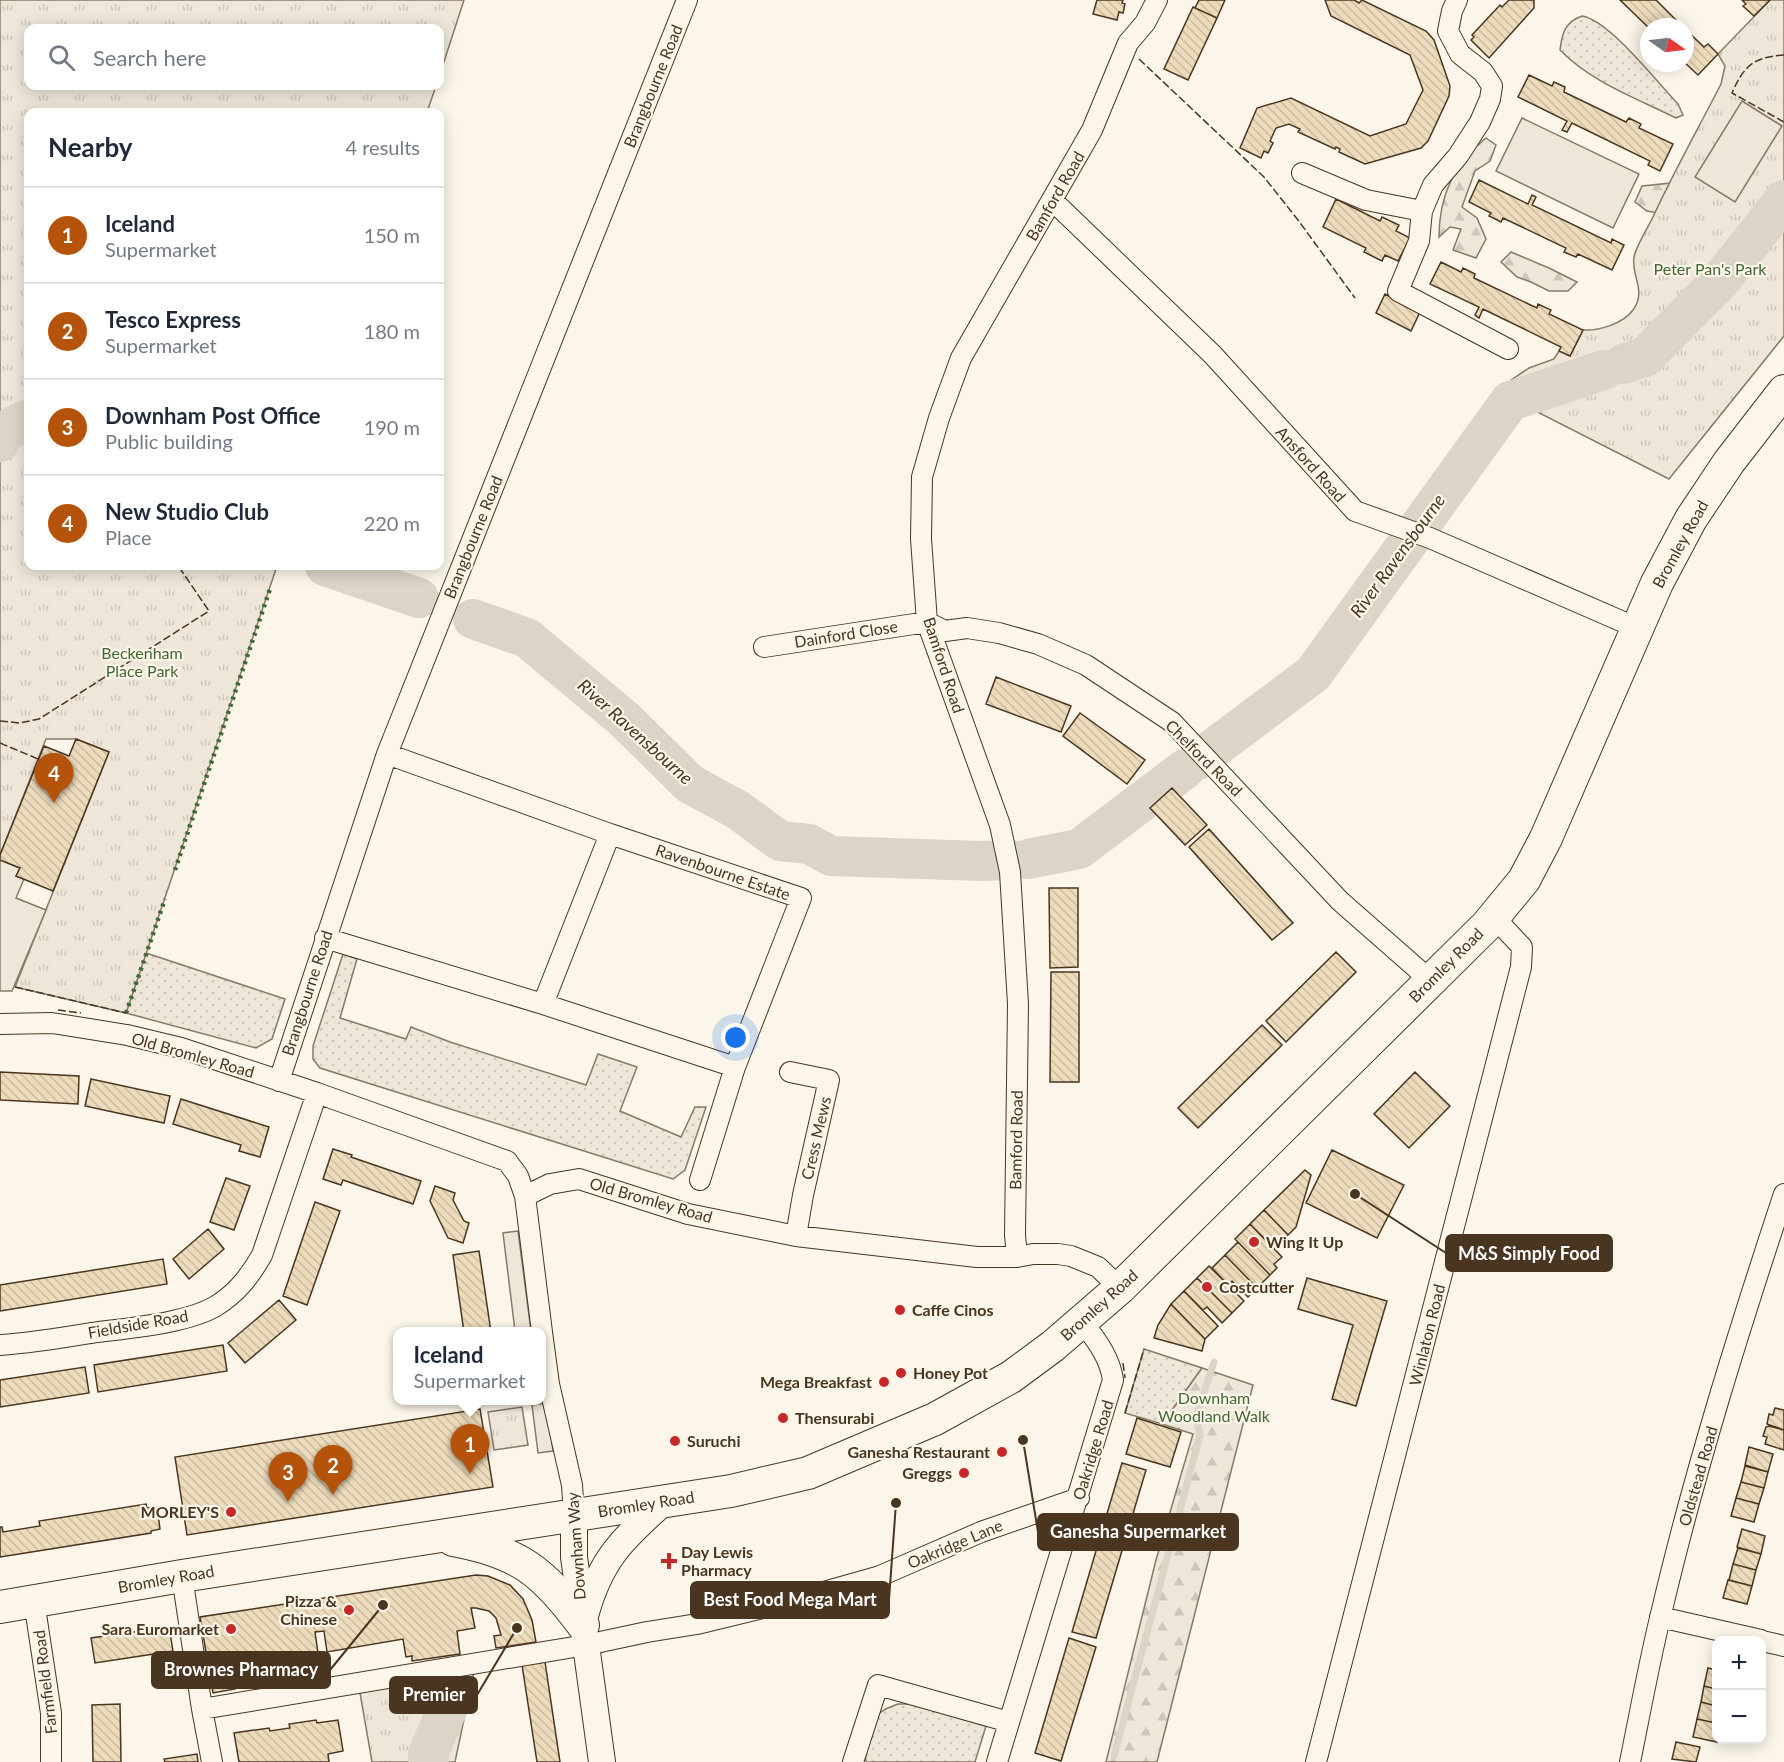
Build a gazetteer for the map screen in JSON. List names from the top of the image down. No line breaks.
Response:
{"streets":{"main road":["Bromley Road"],"street":["Brangbourne Road","Bamford Road","Ansford Road","Dainford Close","Chelford Road","Ravenbourne Estate","Old Bromley Road","Cress Mews","Fieldside Road","Winlaton Road","Oakridge Road","Oldstead Road","Oakridge Lane","Downham Way","Farmfield Road"]},"crossings":[["Brangbourne Road","Ravenbourne Estate"],["Brangbourne Road","Old Bromley Road"],["Bamford Road","Ansford Road"],["Bamford Road","Dainford Close"],["Bamford Road","Chelford Road"],["Bamford Road","Old Bromley Road"],["Ansford Road","Bromley Road"],["Bromley Road","Chelford Road"],["Bromley Road","Old Bromley Road"],["Bromley Road","Winlaton Road"],["Bromley Road","Oakridge Road"],["Bromley Road","Downham Way"],["Bromley Road","Farmfield Road"],["Dainford Close","Chelford Road"],["Old Bromley Road","Cress Mews"],["Old Bromley Road","Fieldside Road"],["Old Bromley Road","Downham Way"],["Oakridge Road","Oakridge Lane"],["Oakridge Lane","Downham Way"]],"water":["River Ravensbourne"],"parks":["Peter Pan's Park","Beckenham Place Park","Downham Woodland Walk"],"places":{"other":["M&S Simply Food","Wing It Up","Costcutter","Caffe Cinos","Honey Pot","Mega Breakfast","Thensurabi","Ganesha Supermarket","Suruchi","Ganesha Restaurant","Greggs","Best Food Mega Mart","MORLEY'S","Brownes Pharmacy","Pizza & Chinese","Premier","Sara Euromarket"],"health":["Day Lewis Pharmacy"]},"north":"right","page":{"search":"Search here","heading":["Nearby","4 results"],"list":[{"mark":"1","name":"Iceland","note":"Supermarket","value":"150 m"},{"mark":"2","name":"Tesco Express","note":"Supermarket","value":"180 m"},{"mark":"3","name":"Downham Post Office","note":"Public building","value":"190 m"},{"mark":"4","name":"New Studio Club","note":"Place","value":"220 m"}],"pins":["4","1","2","3"],"popup":["Iceland","Supermarket"],"map_buttons":["+","−"]}}
